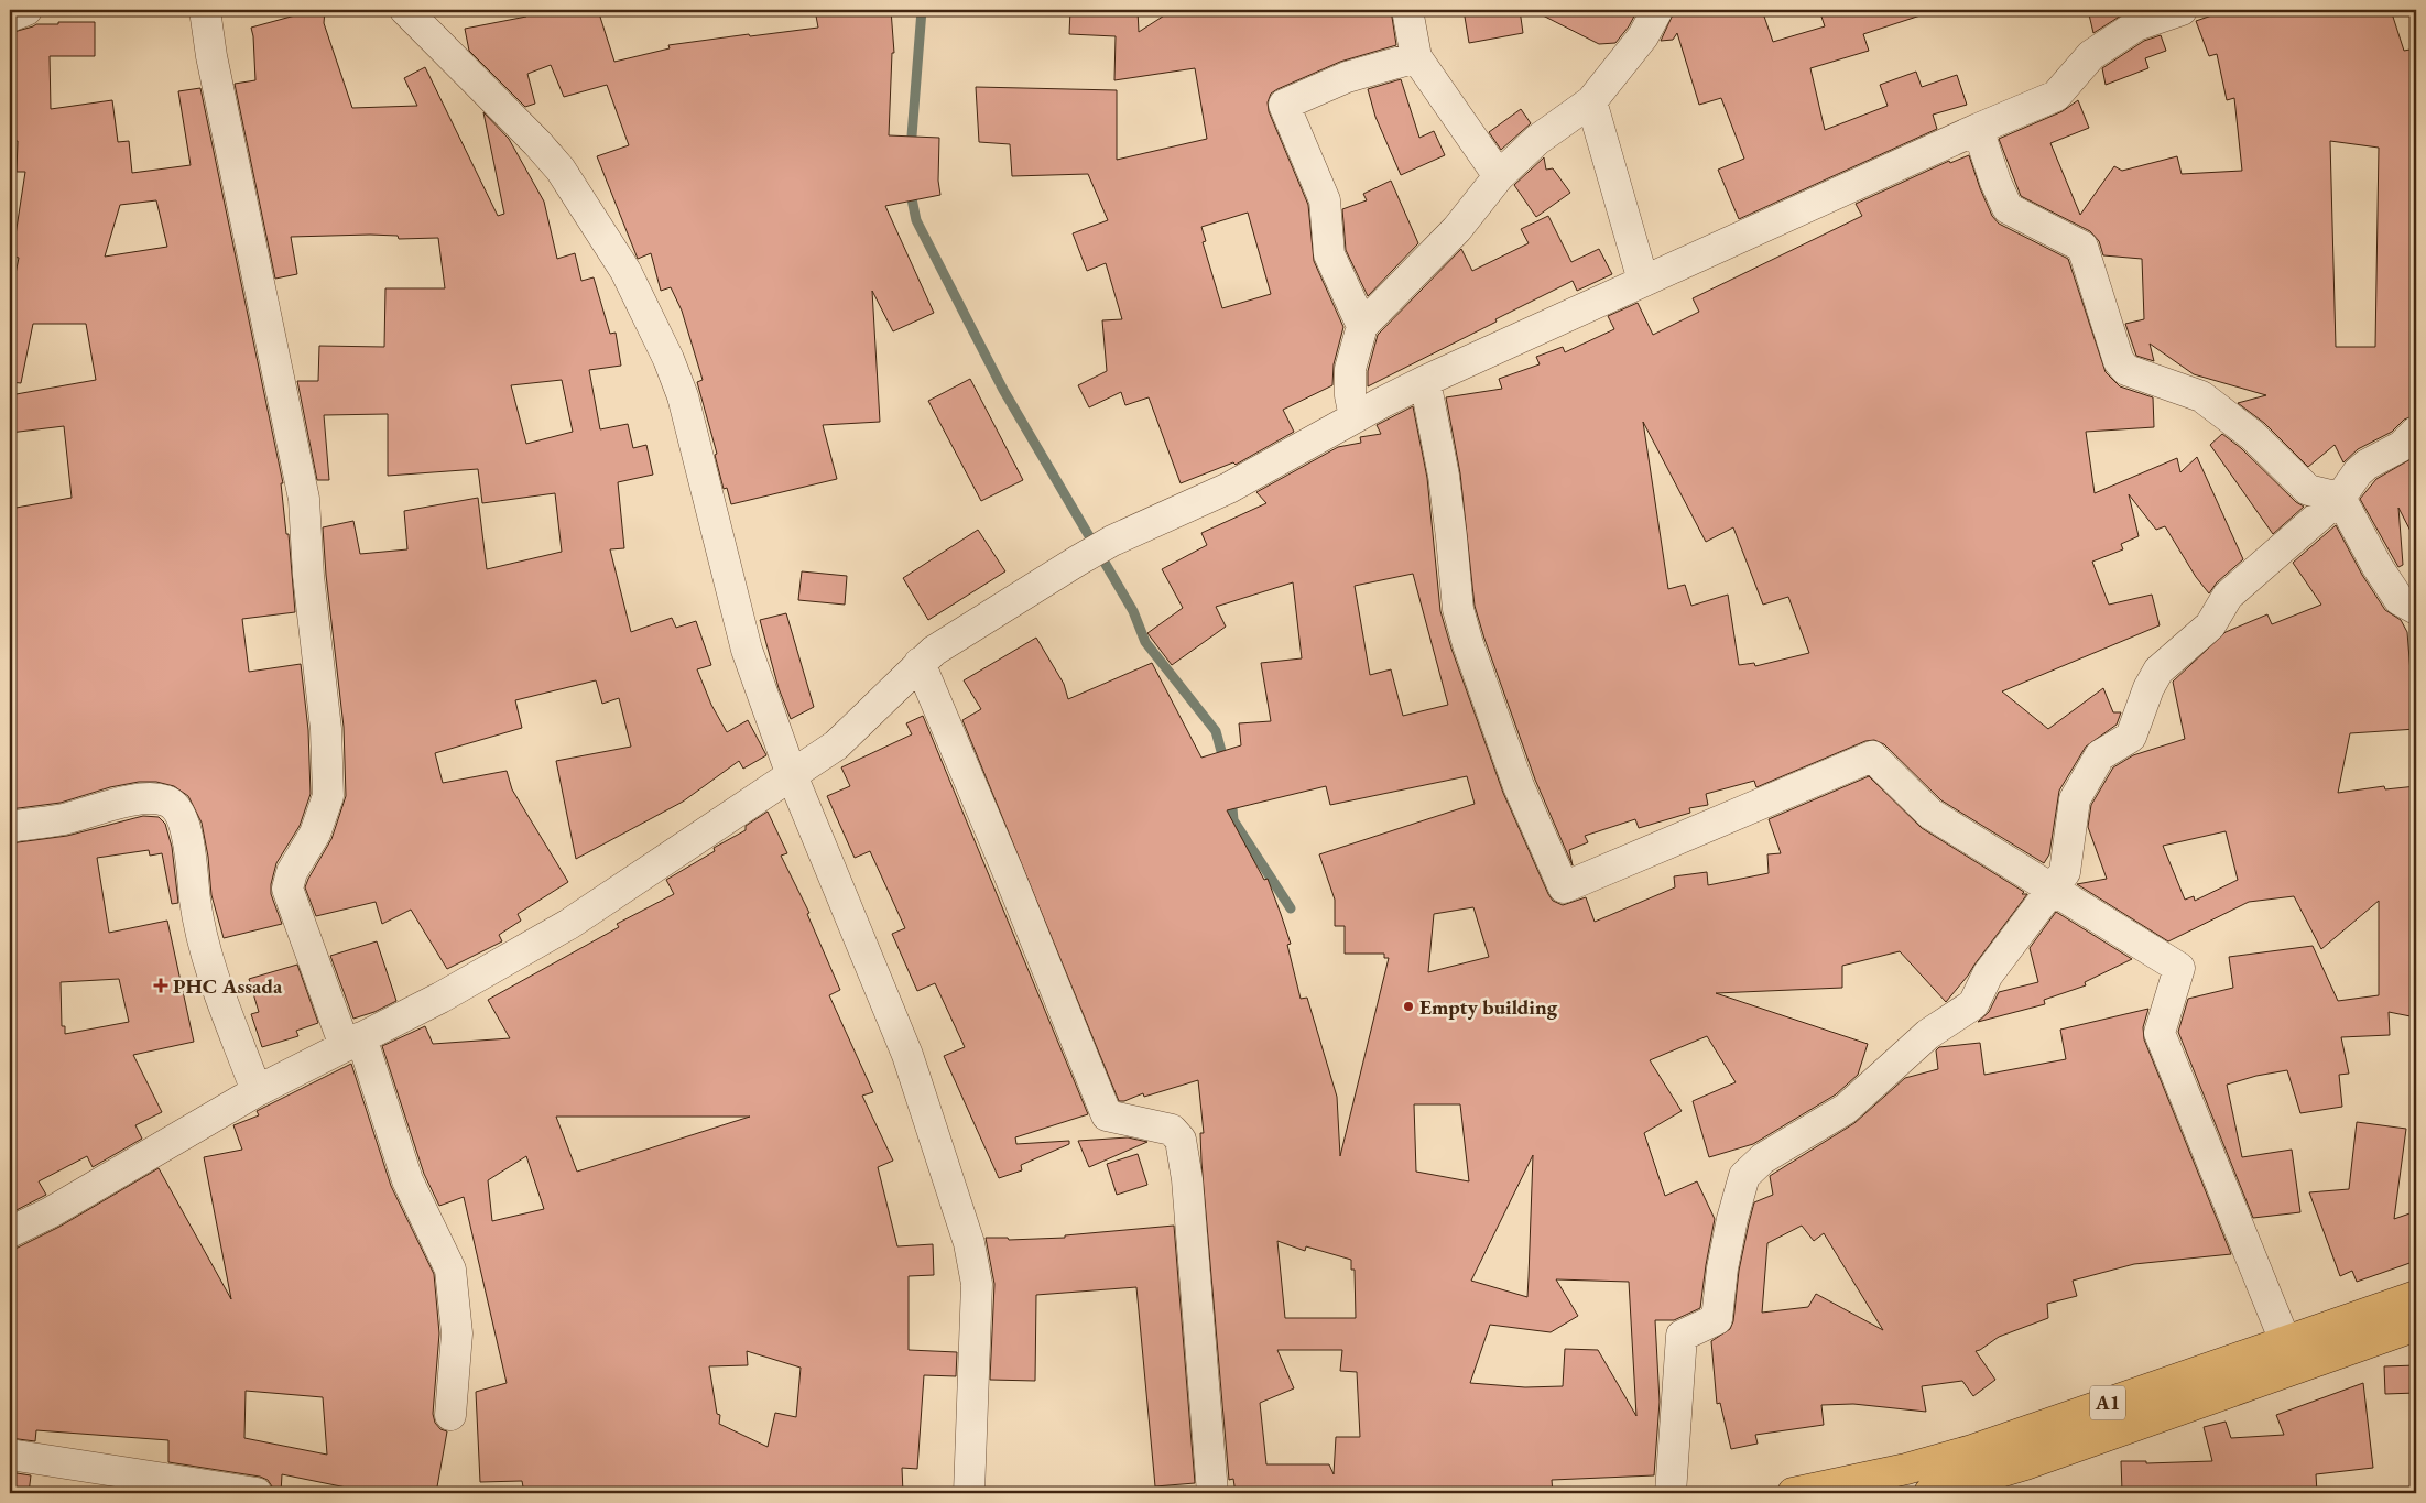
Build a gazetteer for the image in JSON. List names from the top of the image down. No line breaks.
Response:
{"streets":{"highway":["A1"]},"places":{"health":["PHC Assada"],"other":["Empty building"]}}
